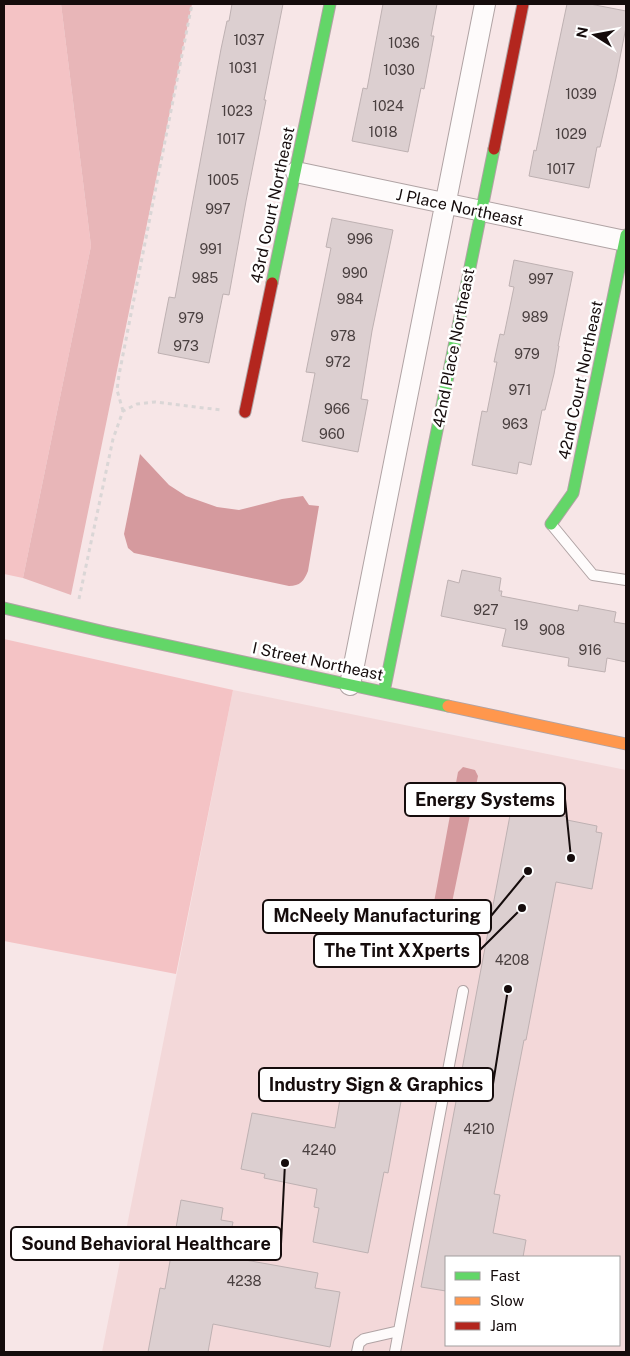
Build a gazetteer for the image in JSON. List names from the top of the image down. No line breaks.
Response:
{"streets":{"street":["43rd Court Northeast","J Place Northeast","42nd Place Northeast","42nd Court Northeast","I Street Northeast"]},"crossings":[["43rd Court Northeast","J Place Northeast"],["J Place Northeast","42nd Place Northeast"],["J Place Northeast","42nd Court Northeast"],["42nd Place Northeast","I Street Northeast"]],"places":["Energy Systems","McNeely Manufacturing","The Tint XXperts","Industry Sign & Graphics","Sound Behavioral Healthcare"],"house_numbers":["1037","1036","1031","1030","1039","1024","1023","1018","1029","1017","1017","1005","997","996","991","990","985","997","984","989","979","978","973","979","972","971","966","963","960","927","19","908","916","4208","4210","4240","4238"],"legend":["Fast","Slow","Jam"],"north":"left"}
